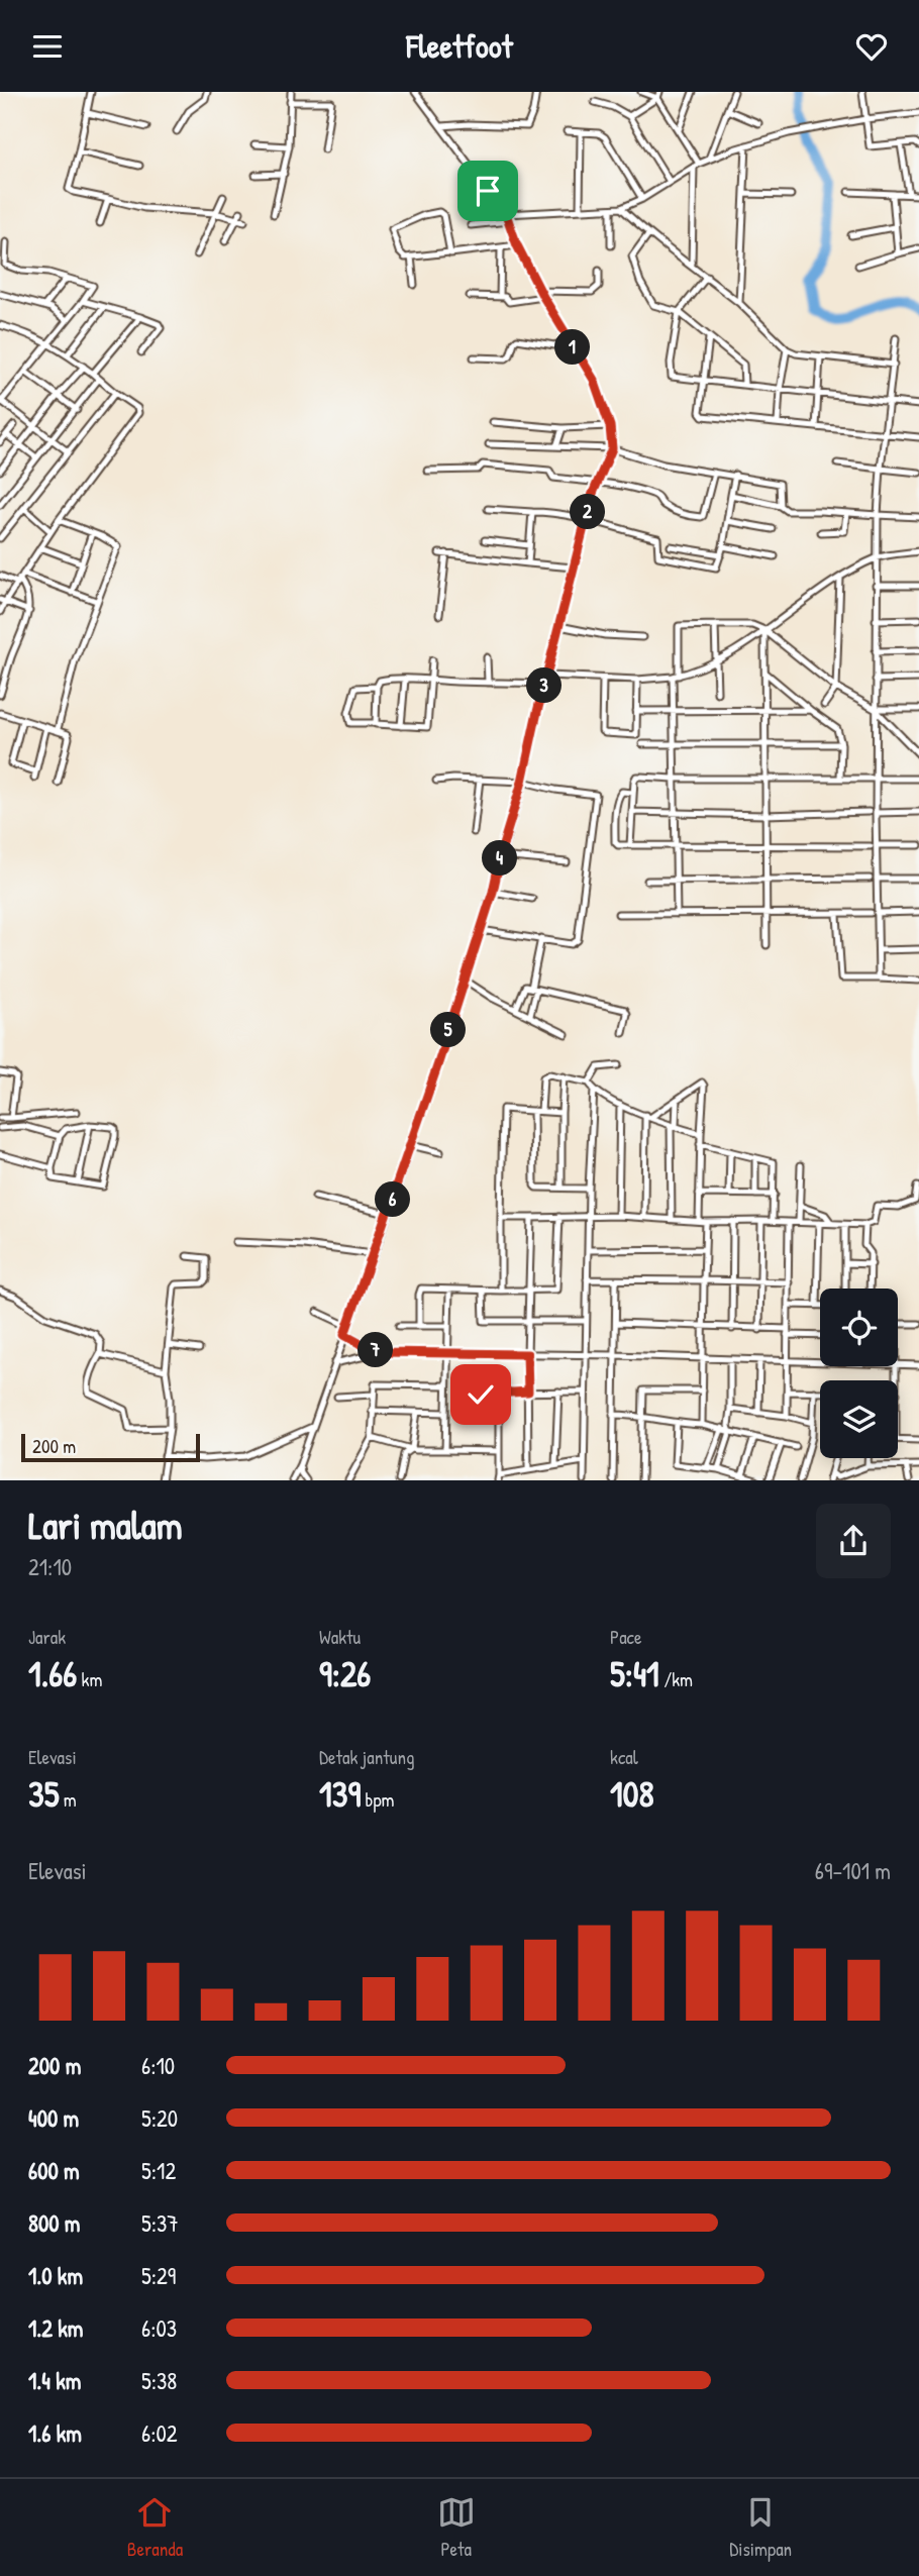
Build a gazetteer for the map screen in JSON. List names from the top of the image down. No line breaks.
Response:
{"scale_bar":"200 m","page":{"header":"Fleetfoot","pins":["1","2","3","4","5","6","7"],"scale":"200 m","heading":["Lari malam","21:10"],"stats":[["Jarak","1.66 km"],["Waktu","9:26"],["Pace","5:41 /km"],["Elevasi","35 m"],["Detak jantung","139 bpm"],["kcal","108"]],"chart":["Elevasi","69–101 m"],"list":[{"name":"200 m","note":"6:10"},{"name":"400 m","note":"5:20"},{"name":"600 m","note":"5:12"},{"name":"800 m","note":"5:37"},{"name":"1.0 km","note":"5:29"},{"name":"1.2 km","note":"6:03"},{"name":"1.4 km","note":"5:38"},{"name":"1.6 km","note":"6:02"}],"tabs":["Beranda","Peta","Disimpan"]}}
